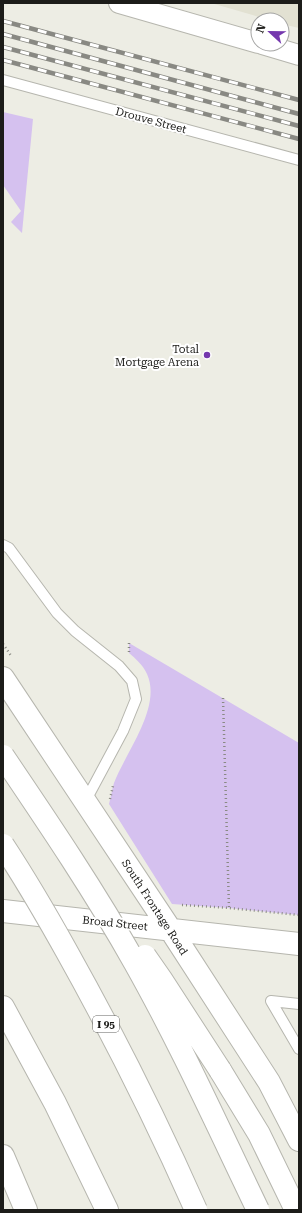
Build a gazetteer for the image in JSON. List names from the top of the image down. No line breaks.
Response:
{"streets":{"main road":["South Frontage Road","Broad Street","I 95"],"lane":["Drouve Street"]},"crossings":[["South Frontage Road","Broad Street"]],"places":["Total Mortgage Arena"],"north":"left"}
